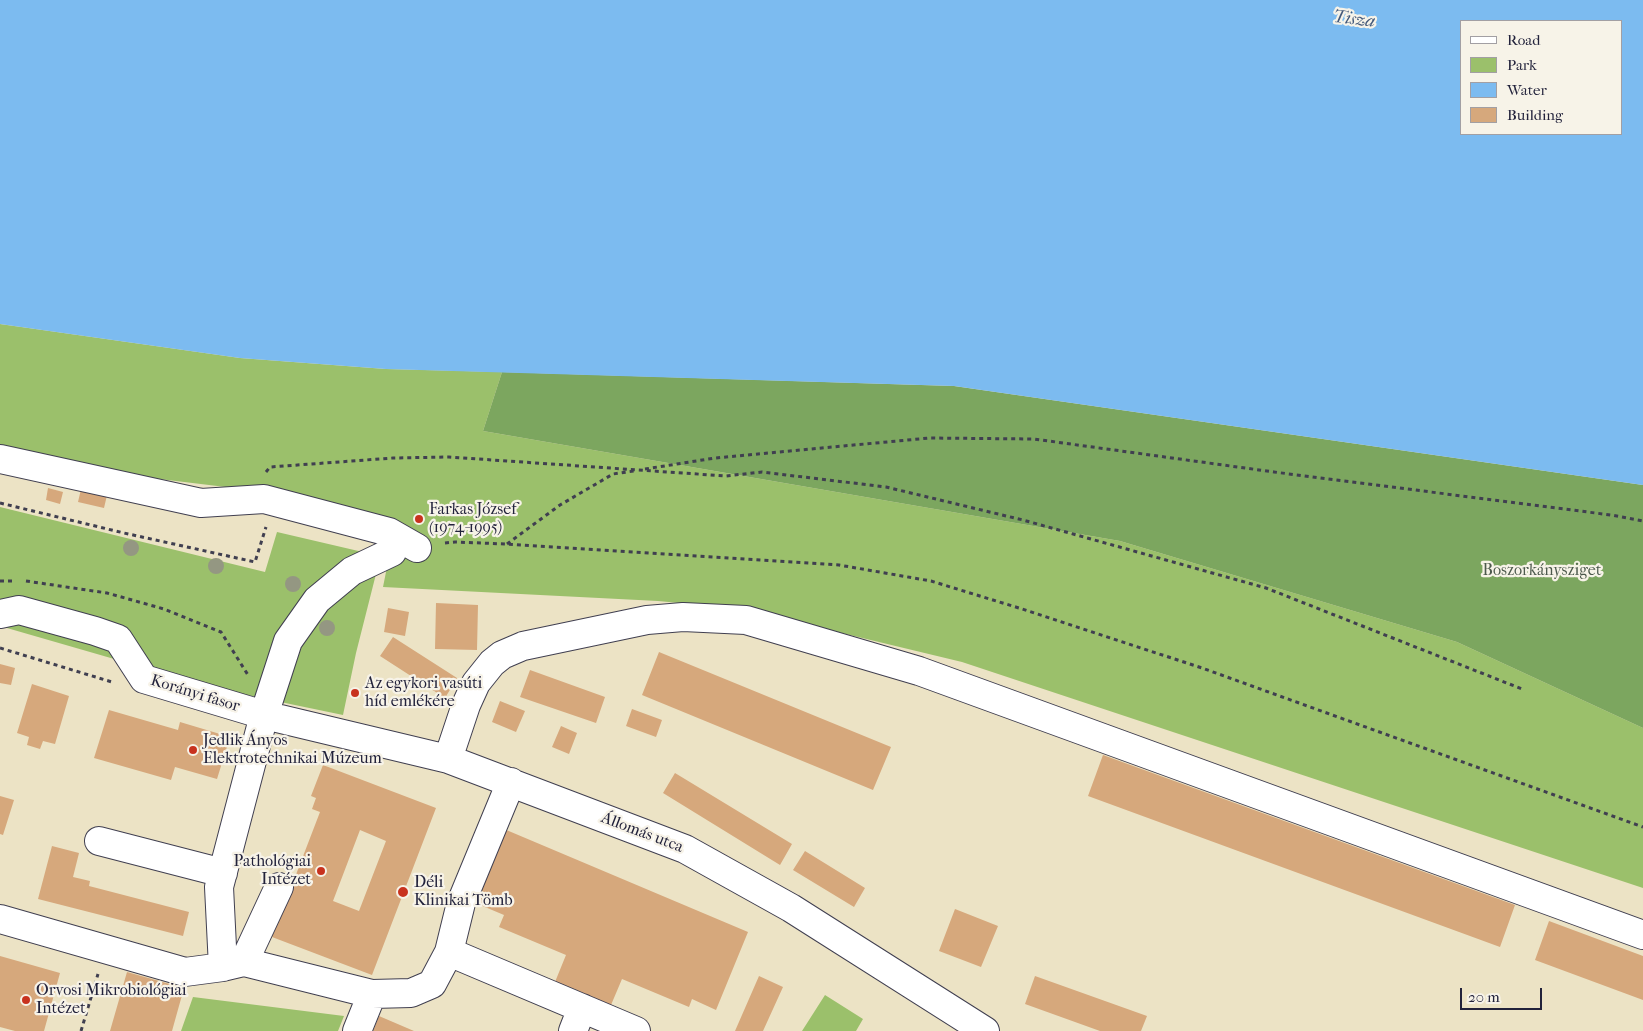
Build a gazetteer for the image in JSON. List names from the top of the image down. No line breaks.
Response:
{"streets":{"street":["Korányi fasor","Állomás utca"]},"crossings":[["Korányi fasor","Állomás utca"]],"water":["Tisza"],"parks":["Boszorkánysziget"],"places":["Farkas József (1974-1995)","Az egykori vasúti híd emlékére","Jedlik Ányos Elektrotechnikai Múzeum","Pathológiai Intézet","Déli Klinikai Tömb","Orvosi Mikrobiológiai Intézet"],"legend":["Road","Park","Water","Building"],"scale_bar":"20 m"}
